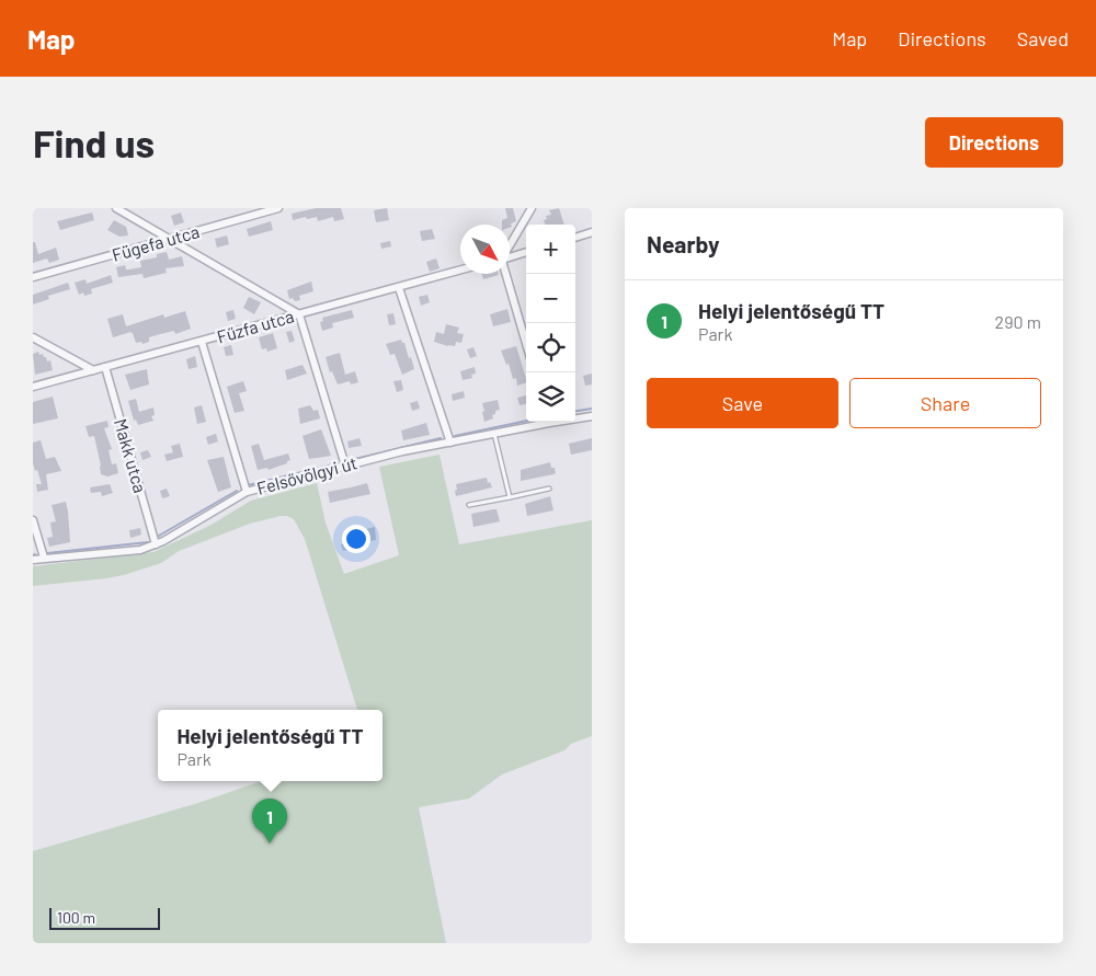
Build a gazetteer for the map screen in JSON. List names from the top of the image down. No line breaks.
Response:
{"streets":{"street":["Fügefa utca","Fűzfa utca","Makk utca","Felsővölgyi út"]},"crossings":[["Fűzfa utca","Makk utca"],["Makk utca","Felsővölgyi út"]],"scale_bar":"100 m","north":"bottom right","page":{"header":"Map","nav":["Map","Directions","Saved"],"buttons":["Directions",["Save","Share"]],"title":"Find us","heading":"Nearby","map_buttons":["+","−"],"list":[{"mark":"1","name":"Helyi jelentőségű TT","note":"Park","value":"290 m"}],"popup":["Helyi jelentőségű TT","Park"],"pins":"1","scale":"100 m"}}
